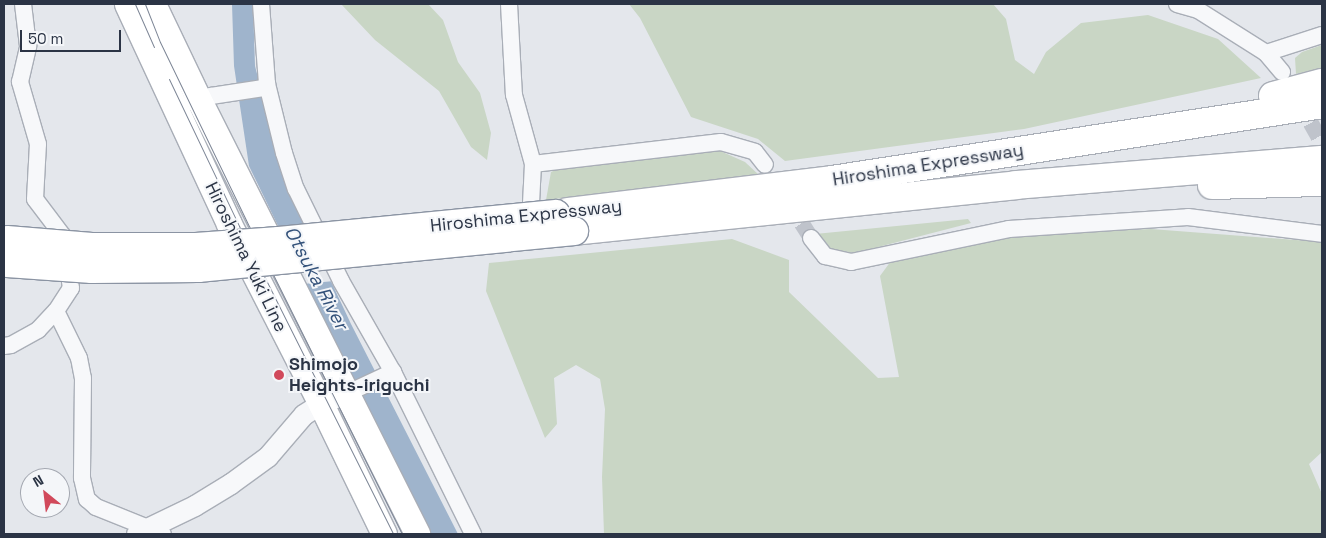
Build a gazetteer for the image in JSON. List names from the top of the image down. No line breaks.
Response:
{"streets":{"highway":["Hiroshima Expressway"],"main road":["Hiroshima Yuki Line"]},"water":["Otsuka River"],"places":["Shimojo Heights-iriguchi"],"scale_bar":"50 m","north":"top left"}
